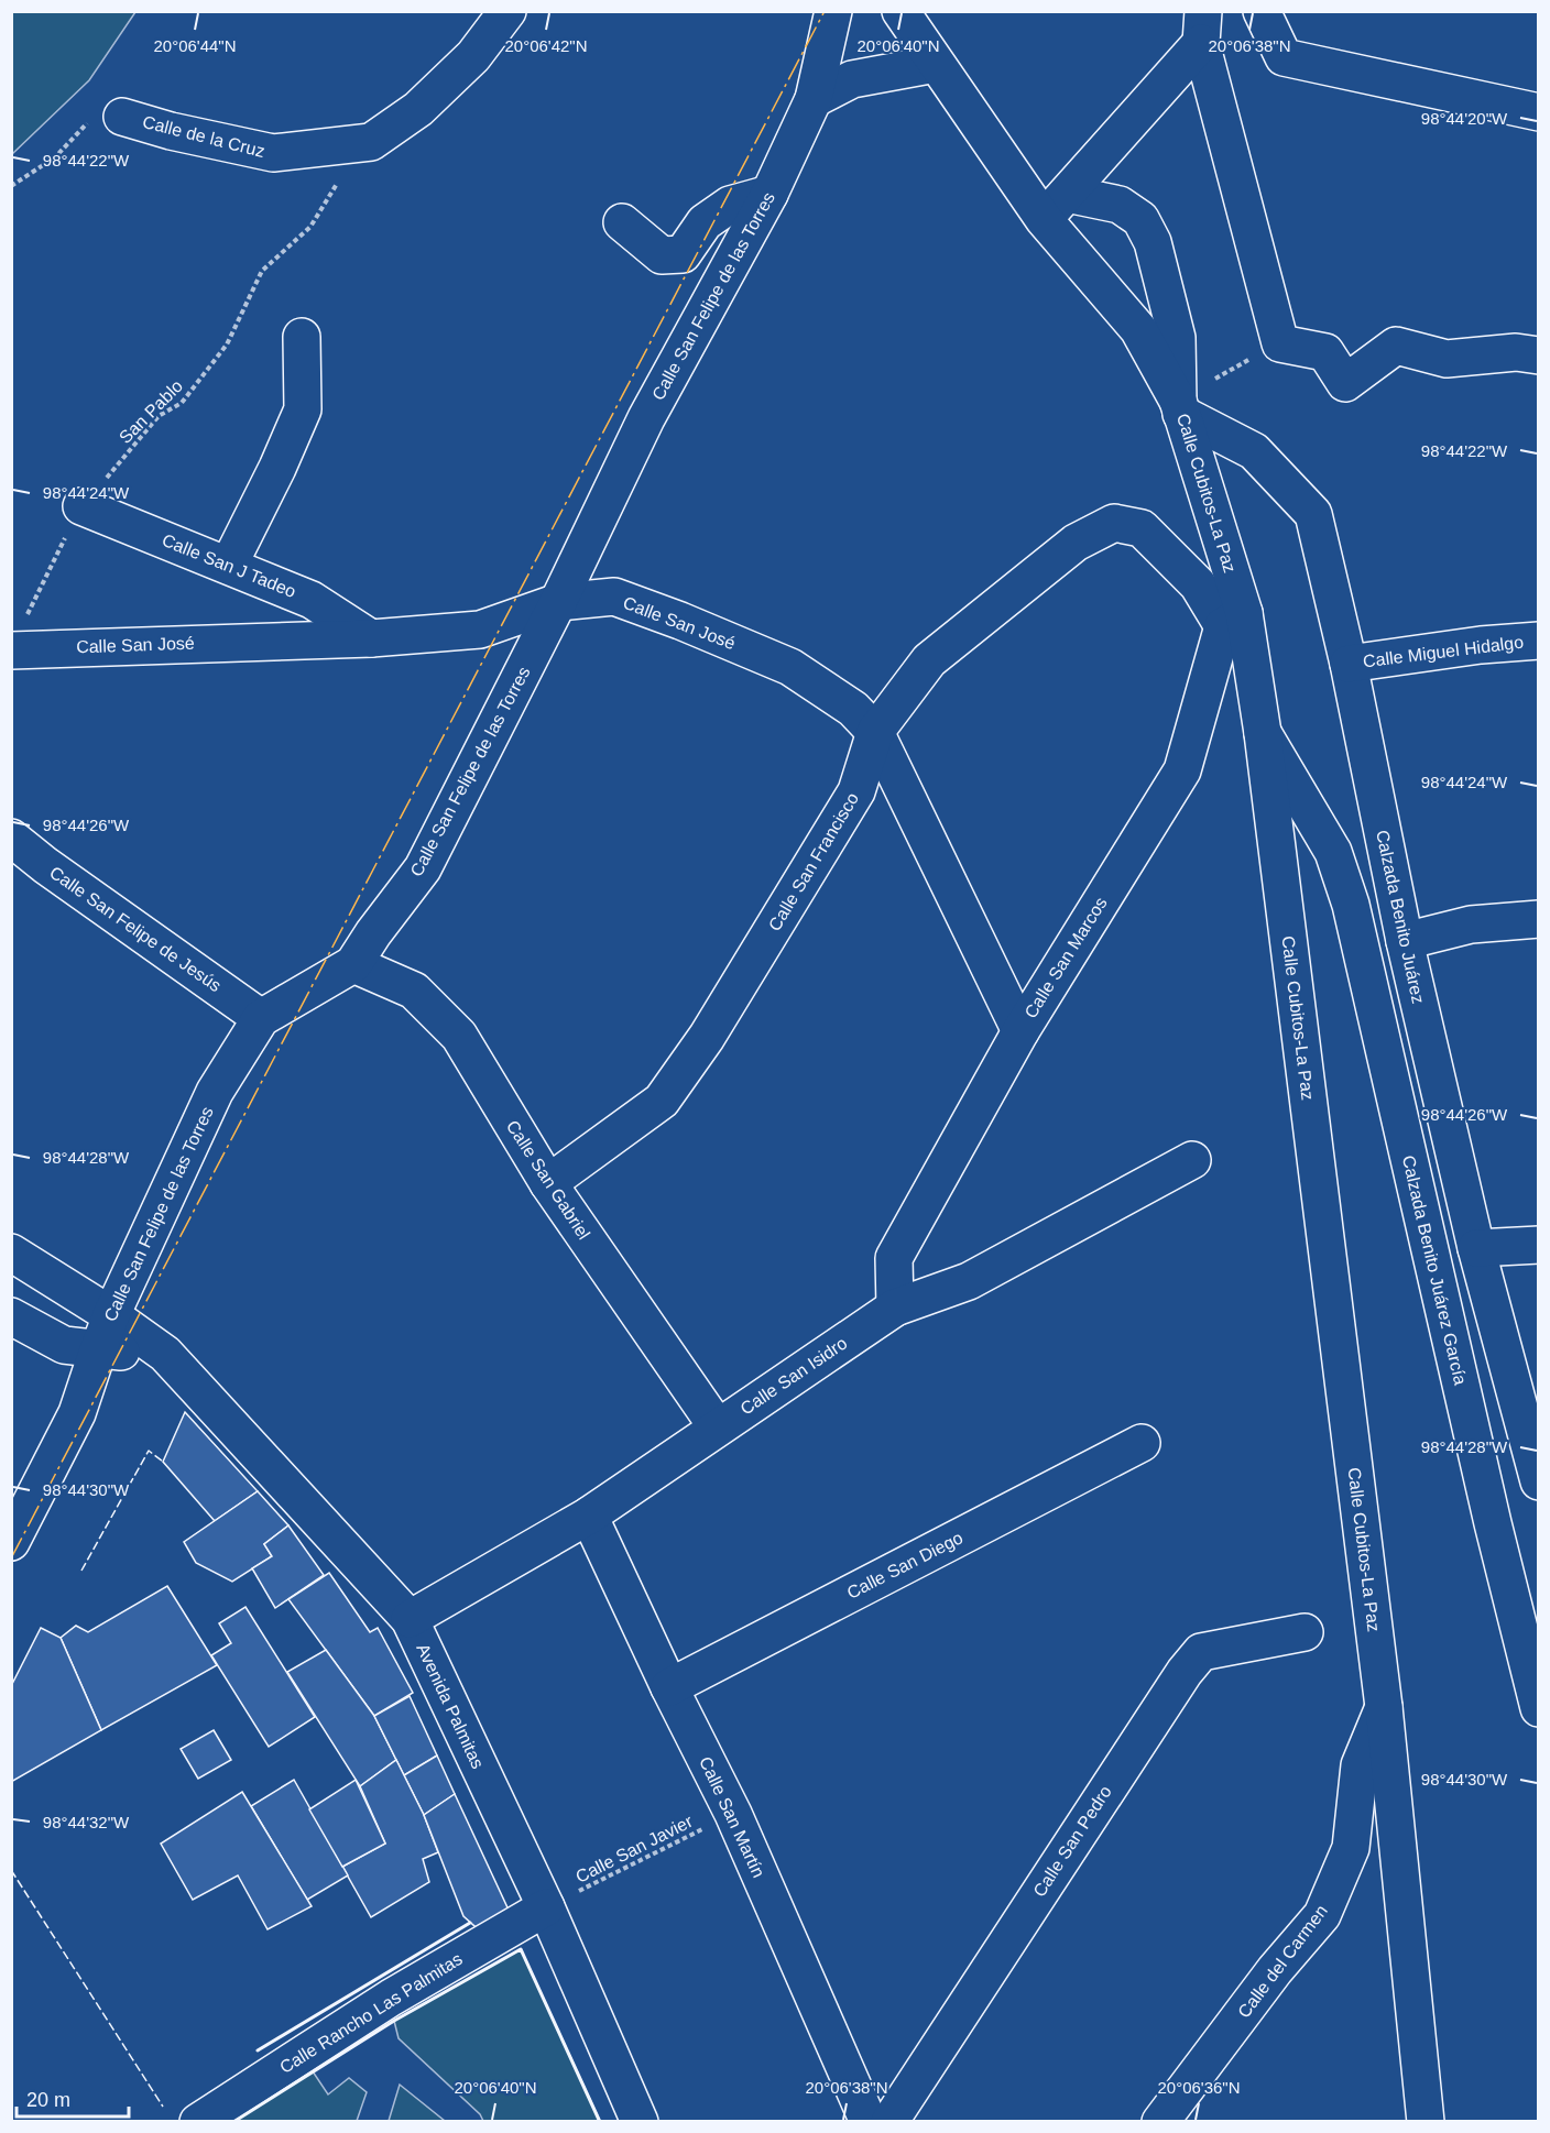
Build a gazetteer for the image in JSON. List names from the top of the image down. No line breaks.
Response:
{"streets":{"street":["Calle de la Cruz","Calle San Felipe de las Torres","Calle Cubitos-La Paz","Calle San J Tadeo","Calle San José","Calle Miguel Hidalgo","Calle San Francisco","Calzada Benito Juárez","Calle San Felipe de Jesús","Calle San Marcos","Calle San Gabriel","Calzada Benito Juárez García","Calle San Isidro","Calle San Diego","Avenida Palmitas","Calle San Martín","Calle San Pedro","Calle del Carmen","Calle Rancho Las Palmitas"],"path":["San Pablo","Calle San Javier"]},"crossings":[["Calle de la Cruz","San Pablo"],["Calle San Felipe de las Torres","Calle San José"],["Calle San Felipe de las Torres","Calle San Felipe de Jesús"],["Calle San Felipe de las Torres","Calle San Gabriel"],["Calle San Felipe de las Torres","Avenida Palmitas"],["San Pablo","Calle San J Tadeo"],["San Pablo","Calle San José"],["Calle Cubitos-La Paz","Calle San Francisco"],["Calle Cubitos-La Paz","Calzada Benito Juárez"],["Calle Cubitos-La Paz","Calle San Marcos"],["Calle Cubitos-La Paz","Calzada Benito Juárez García"],["Calle Cubitos-La Paz","Calle del Carmen"],["Calle San J Tadeo","Calle San José"],["Calle San José","Calle San Francisco"],["Calle San José","Calle San Marcos"],["Calle Miguel Hidalgo","Calzada Benito Juárez"],["Calle San Francisco","Calle San Marcos"],["Calle San Francisco","Calle San Gabriel"],["Calle San Marcos","Calle San Isidro"],["Calle San Gabriel","Calle San Isidro"],["Calle San Isidro","Avenida Palmitas"],["Calle San Isidro","Calle San Martín"],["Calle San Diego","Calle San Martín"],["Avenida Palmitas","Calle San Javier"],["Avenida Palmitas","Calle Rancho Las Palmitas"],["Calle San Martín","Calle San Javier"],["Calle San Javier","Calle Rancho Las Palmitas"]],"scale_bar":"20 m","coordinates":["20°06'44\"N","20°06'42\"N","20°06'40\"N","20°06'38\"N","98°44'20\"W","98°44'22\"W","98°44'24\"W","98°44'26\"W","98°44'28\"W","98°44'30\"W","98°44'32\"W","20°06'36\"N"]}
